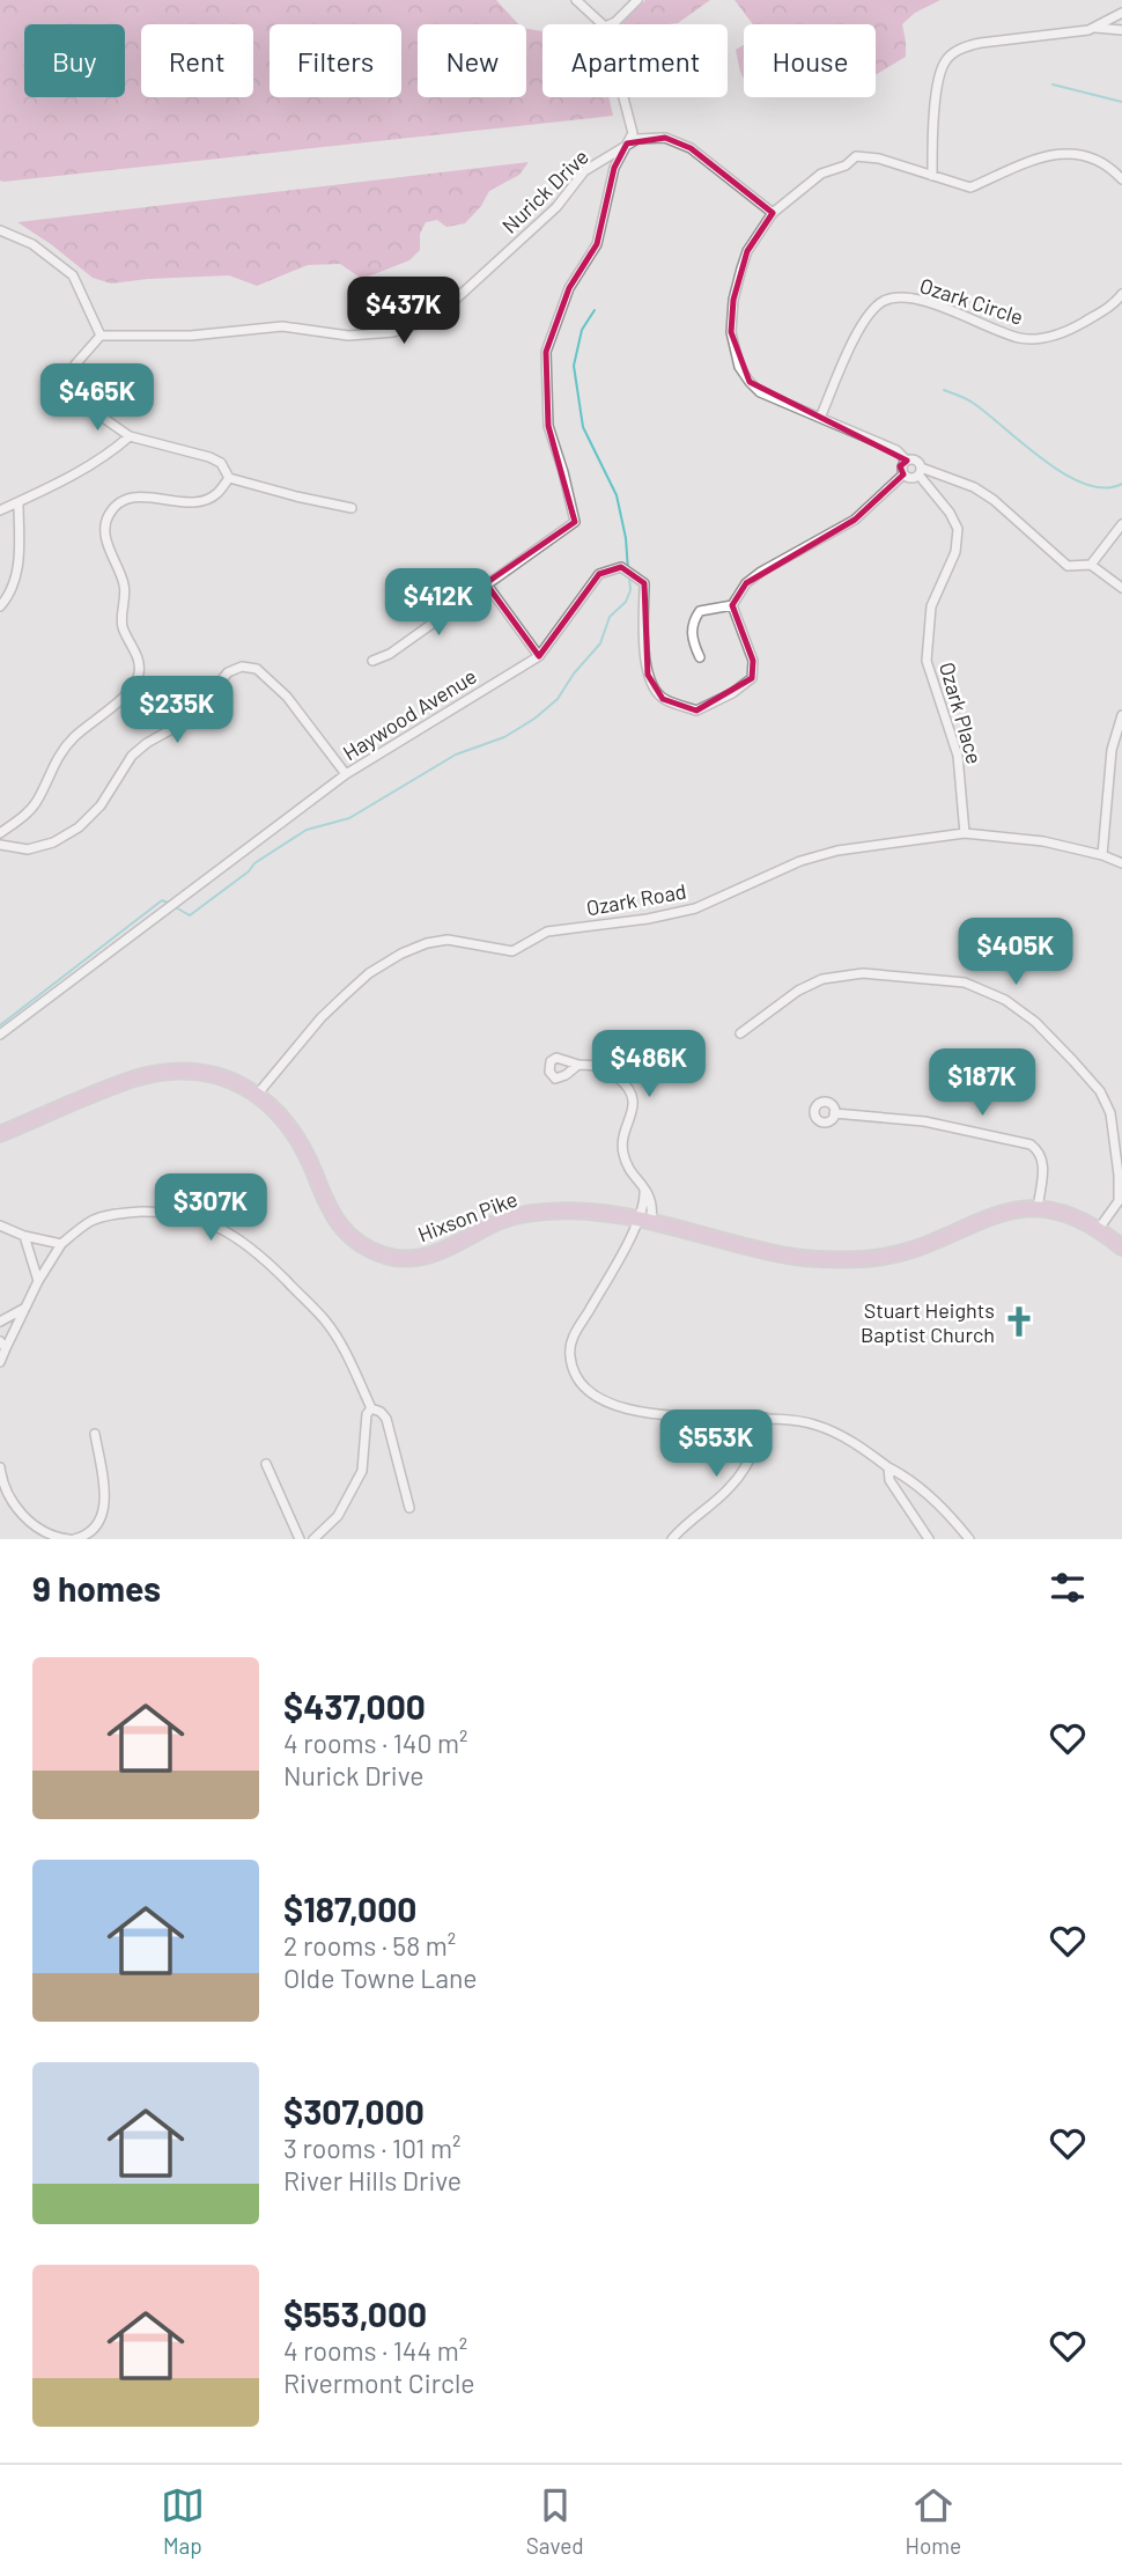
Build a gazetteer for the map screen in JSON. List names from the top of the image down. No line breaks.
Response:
{"streets":{"main road":["Hixson Pike"],"street":["Nurick Drive","Ozark Circle","Ozark Place","Haywood Avenue","Ozark Road"]},"crossings":[["Ozark Place","Ozark Road"],["Ozark Road","Hixson Pike"]],"places":{"church":["Stuart Heights Baptist Church"]},"page":{"chip":["Buy","Rent","Filters","New","Apartment","House"],"price":["$437K","$465K","$412K","$235K","$405K","$486K","$187K","$307K","$553K"],"heading":"9 homes","list":[{"name":"$437,000","note":"4 rooms · 140 m² · Nurick Drive"},{"name":"$187,000","note":"2 rooms · 58 m² · Olde Towne Lane"},{"name":"$307,000","note":"3 rooms · 101 m² · River Hills Drive"},{"name":"$553,000","note":"4 rooms · 144 m² · Rivermont Circle"}],"tabs":["Map","Saved","Home"]}}
